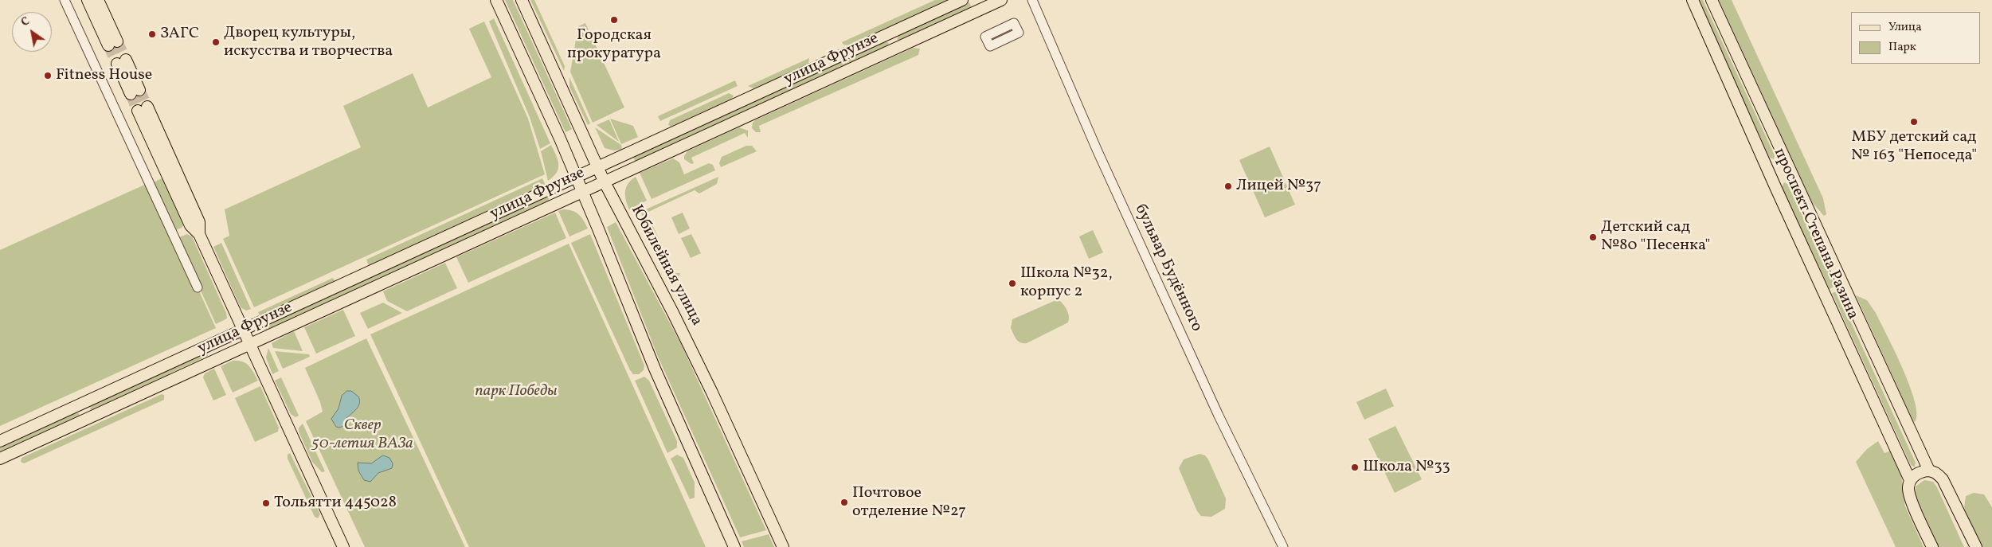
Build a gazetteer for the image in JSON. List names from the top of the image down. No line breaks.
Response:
{"streets":{"main road":["улица Фрунзе","проспект Степана Разина","Юбилейная улица"],"street":["бульвар Будённого"]},"crossings":[["улица Фрунзе","Юбилейная улица"]],"parks":["парк Победы","Сквер 50-летия ВАЗа"],"places":["Городская прокуратура","ЗАГС","Дворец культуры, искусства и творчества","Fitness House","МБУ детский сад № 163 \"Непоседа\"","Лицей №37","Детский сад №80 \"Песенка\"","Школа №32, корпус 2","Школа №33","Почтовое отделение №27","Тольятти 445028"],"legend":["Улица","Парк"],"north":"top left"}
